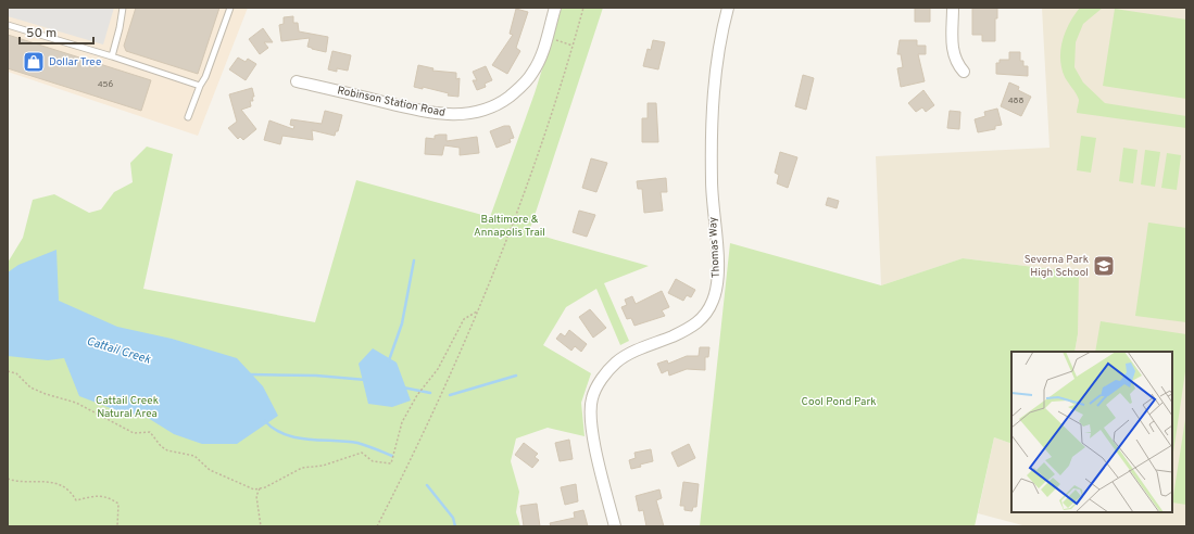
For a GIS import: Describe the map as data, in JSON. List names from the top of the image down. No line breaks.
{"streets":{"street":["Robinson Station Road","Thomas Way"]},"water":["Cattail Creek"],"parks":["Baltimore & Annapolis Trail","Cattail Creek Natural Area","Cool Pond Park"],"places":{"shop":["Dollar Tree"],"school or university":["Severna Park High School"]},"house_numbers":["456","488"],"scale_bar":"50 m"}
